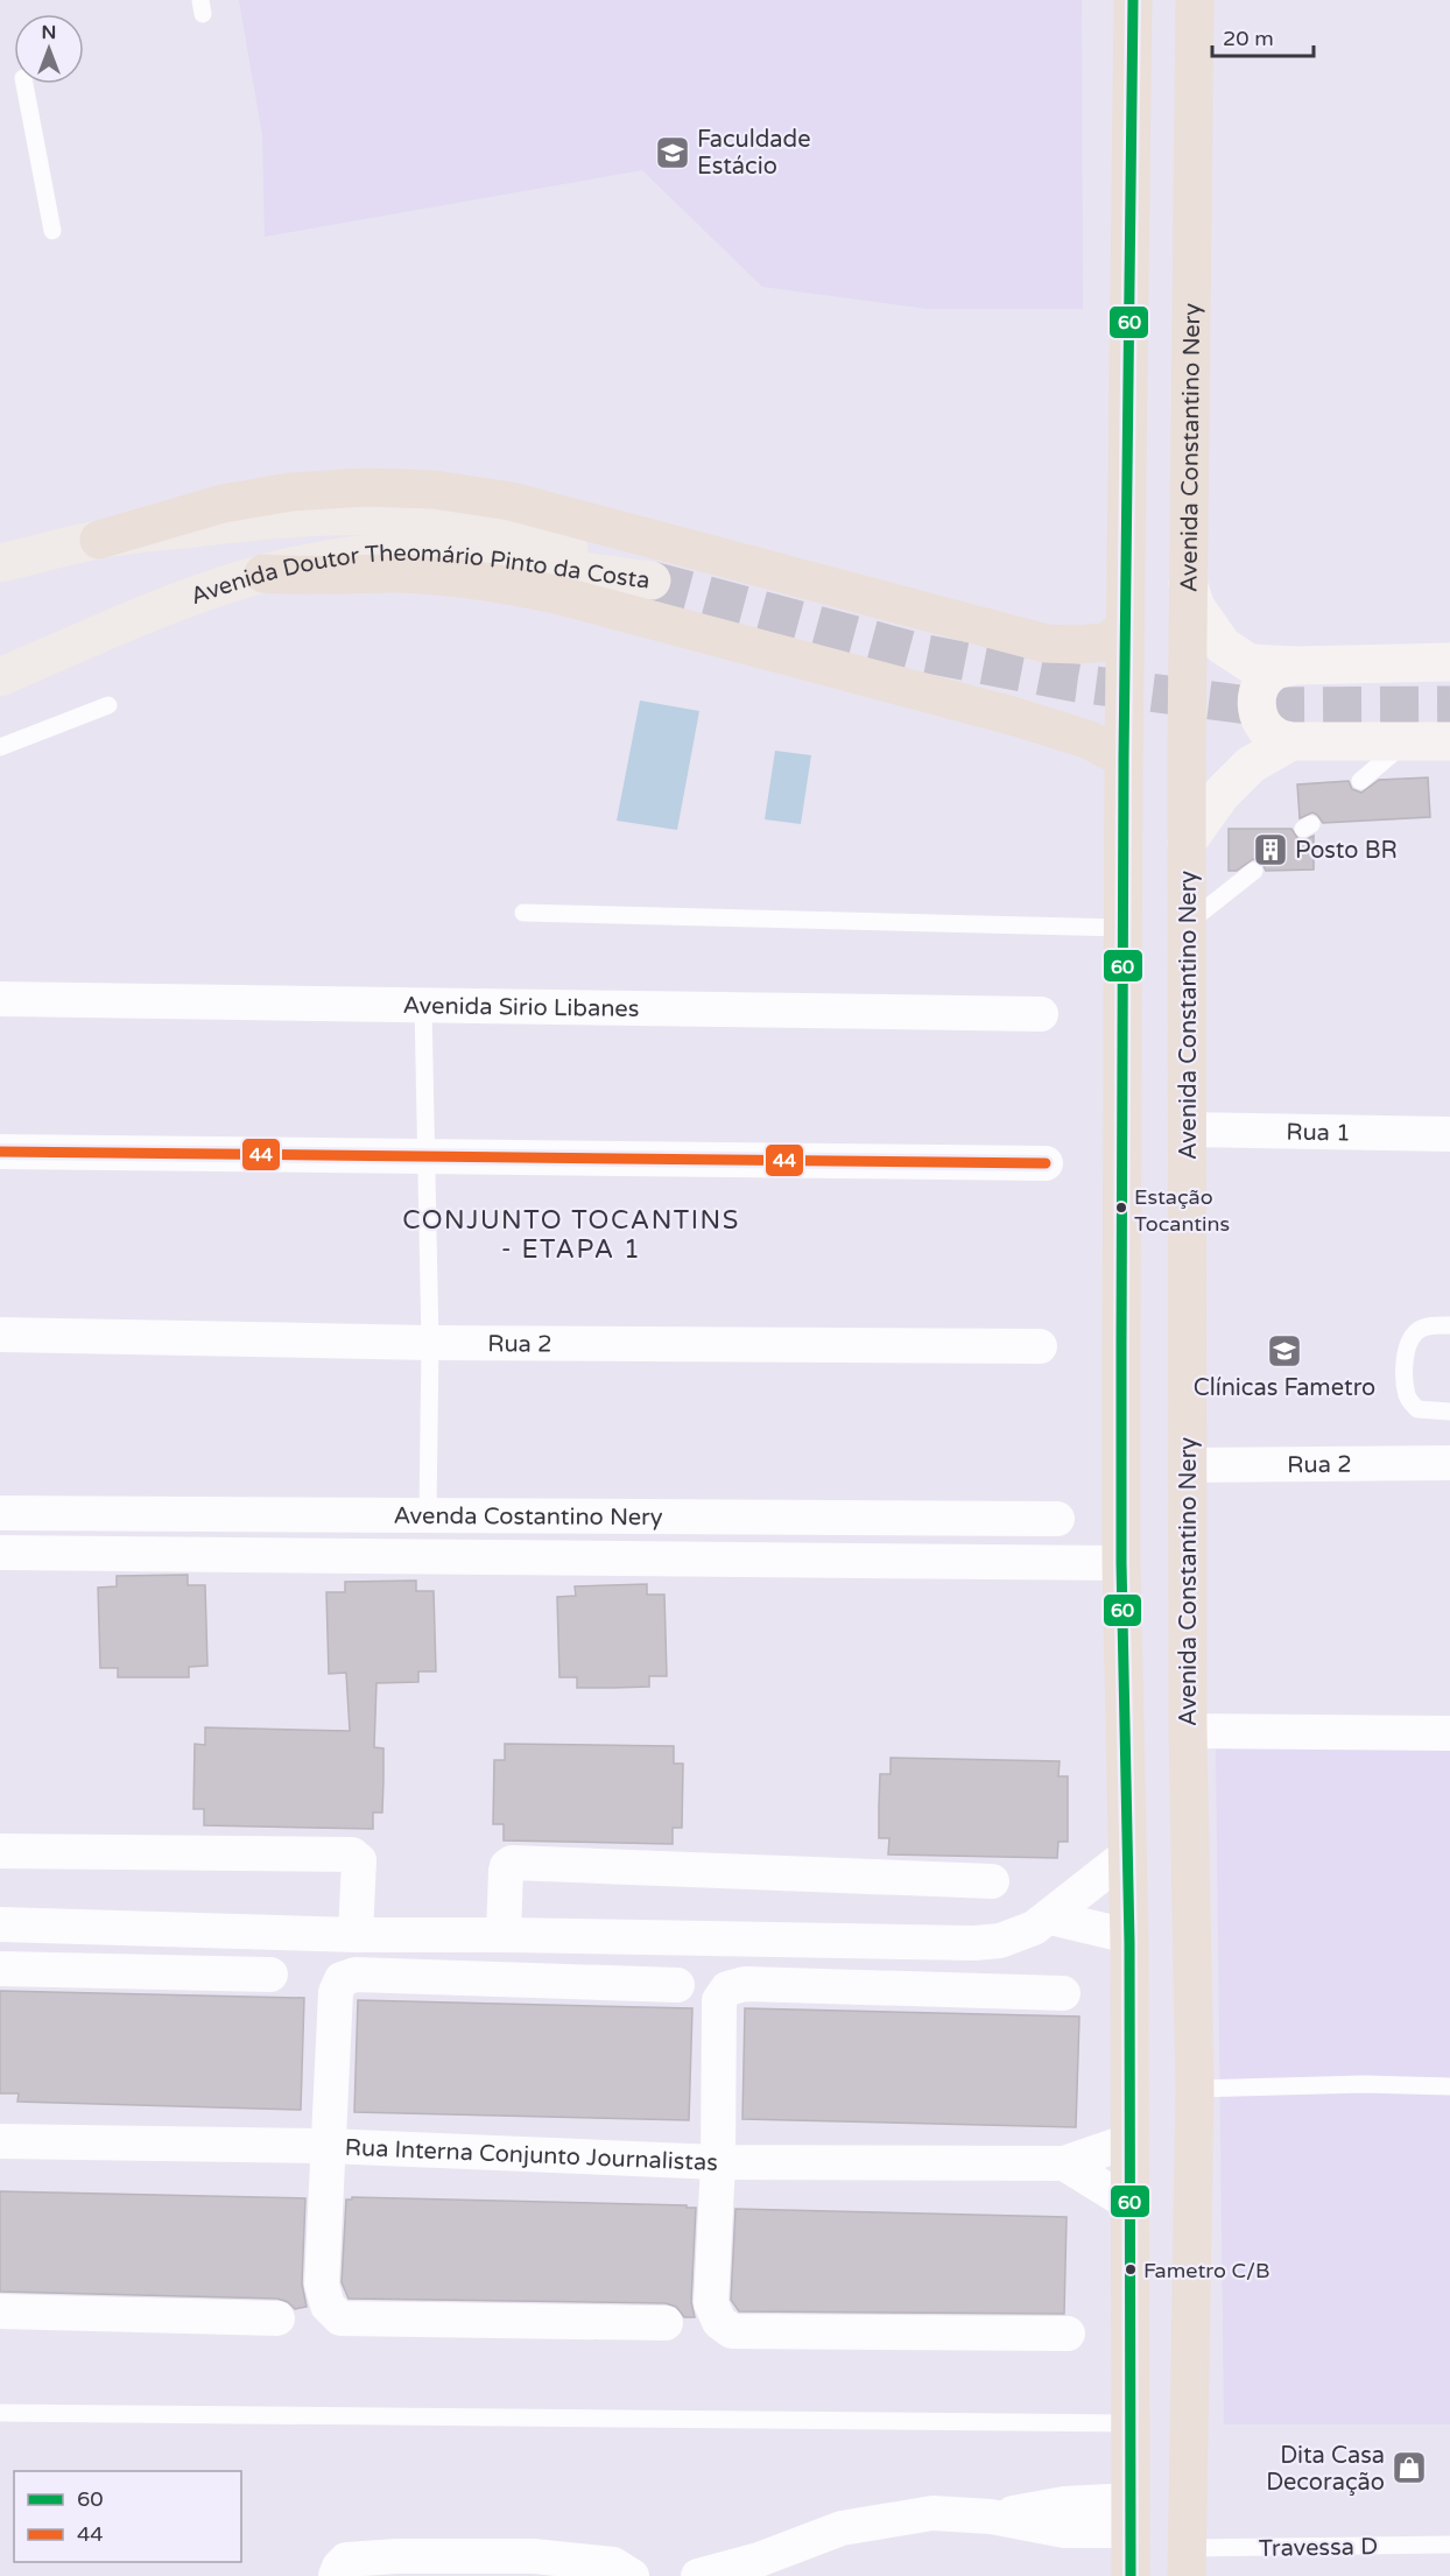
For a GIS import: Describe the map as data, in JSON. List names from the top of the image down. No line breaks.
{"streets":{"highway":["Avenida Constantino Nery"],"main road":["Avenida Doutor Theomário Pinto da Costa"],"street":["Avenida Sirio Libanes","Rua 1","Rua 2","Avenda Costantino Nery","Rua Interna Conjunto Journalistas"],"lane":["Travessa D"]},"crossings":[["Avenida Constantino Nery","Rua 1"],["Avenida Constantino Nery","Rua 2"],["Avenida Constantino Nery","Travessa D"]],"districts":["CONJUNTO TOCANTINS - ETAPA 1"],"places":{"school or university":["Faculdade Estácio","Clínicas Fametro"],"building":["Posto BR"],"other":["Estação Tocantins","Fametro C/B"],"shop":["Dita Casa Decoração"]},"lines":["transit line 60","transit line 44"],"legend":["60","44"],"scale_bar":"20 m","north":"top"}
